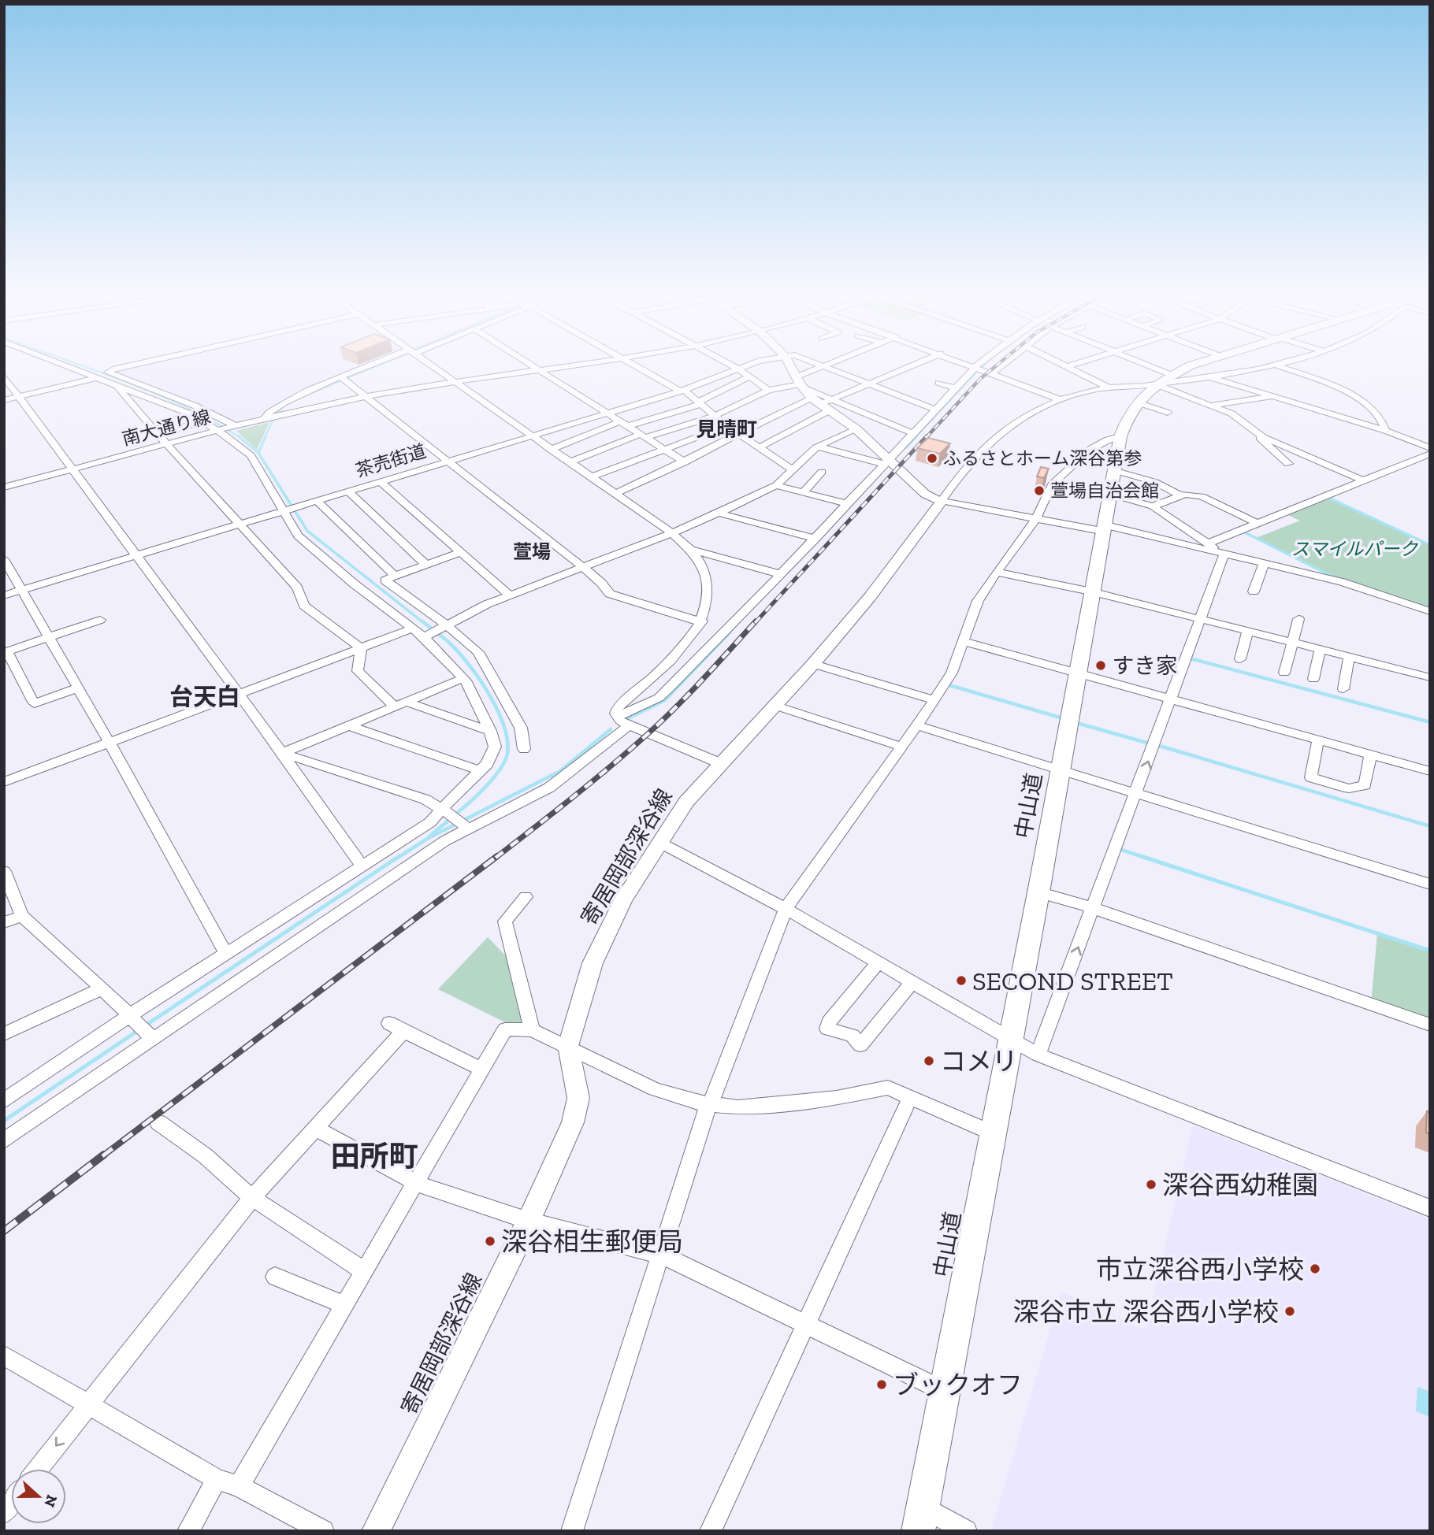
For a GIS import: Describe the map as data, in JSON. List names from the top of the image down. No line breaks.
{"streets":{"highway":["中山道"],"main road":["寄居岡部深谷線"],"street":["南大通り線","茶売街道"]},"districts":["見晴町","萱場","台天白","田所町"],"parks":["スマイルパーク"],"places":["ふるさとホーム深谷第参","萱場自治会館","すき家","SECOND STREET","コメリ","深谷西幼稚園","深谷相生郵便局","市立深谷西小学校","深谷市立 深谷西小学校","ブックオフ"],"north":"right"}
